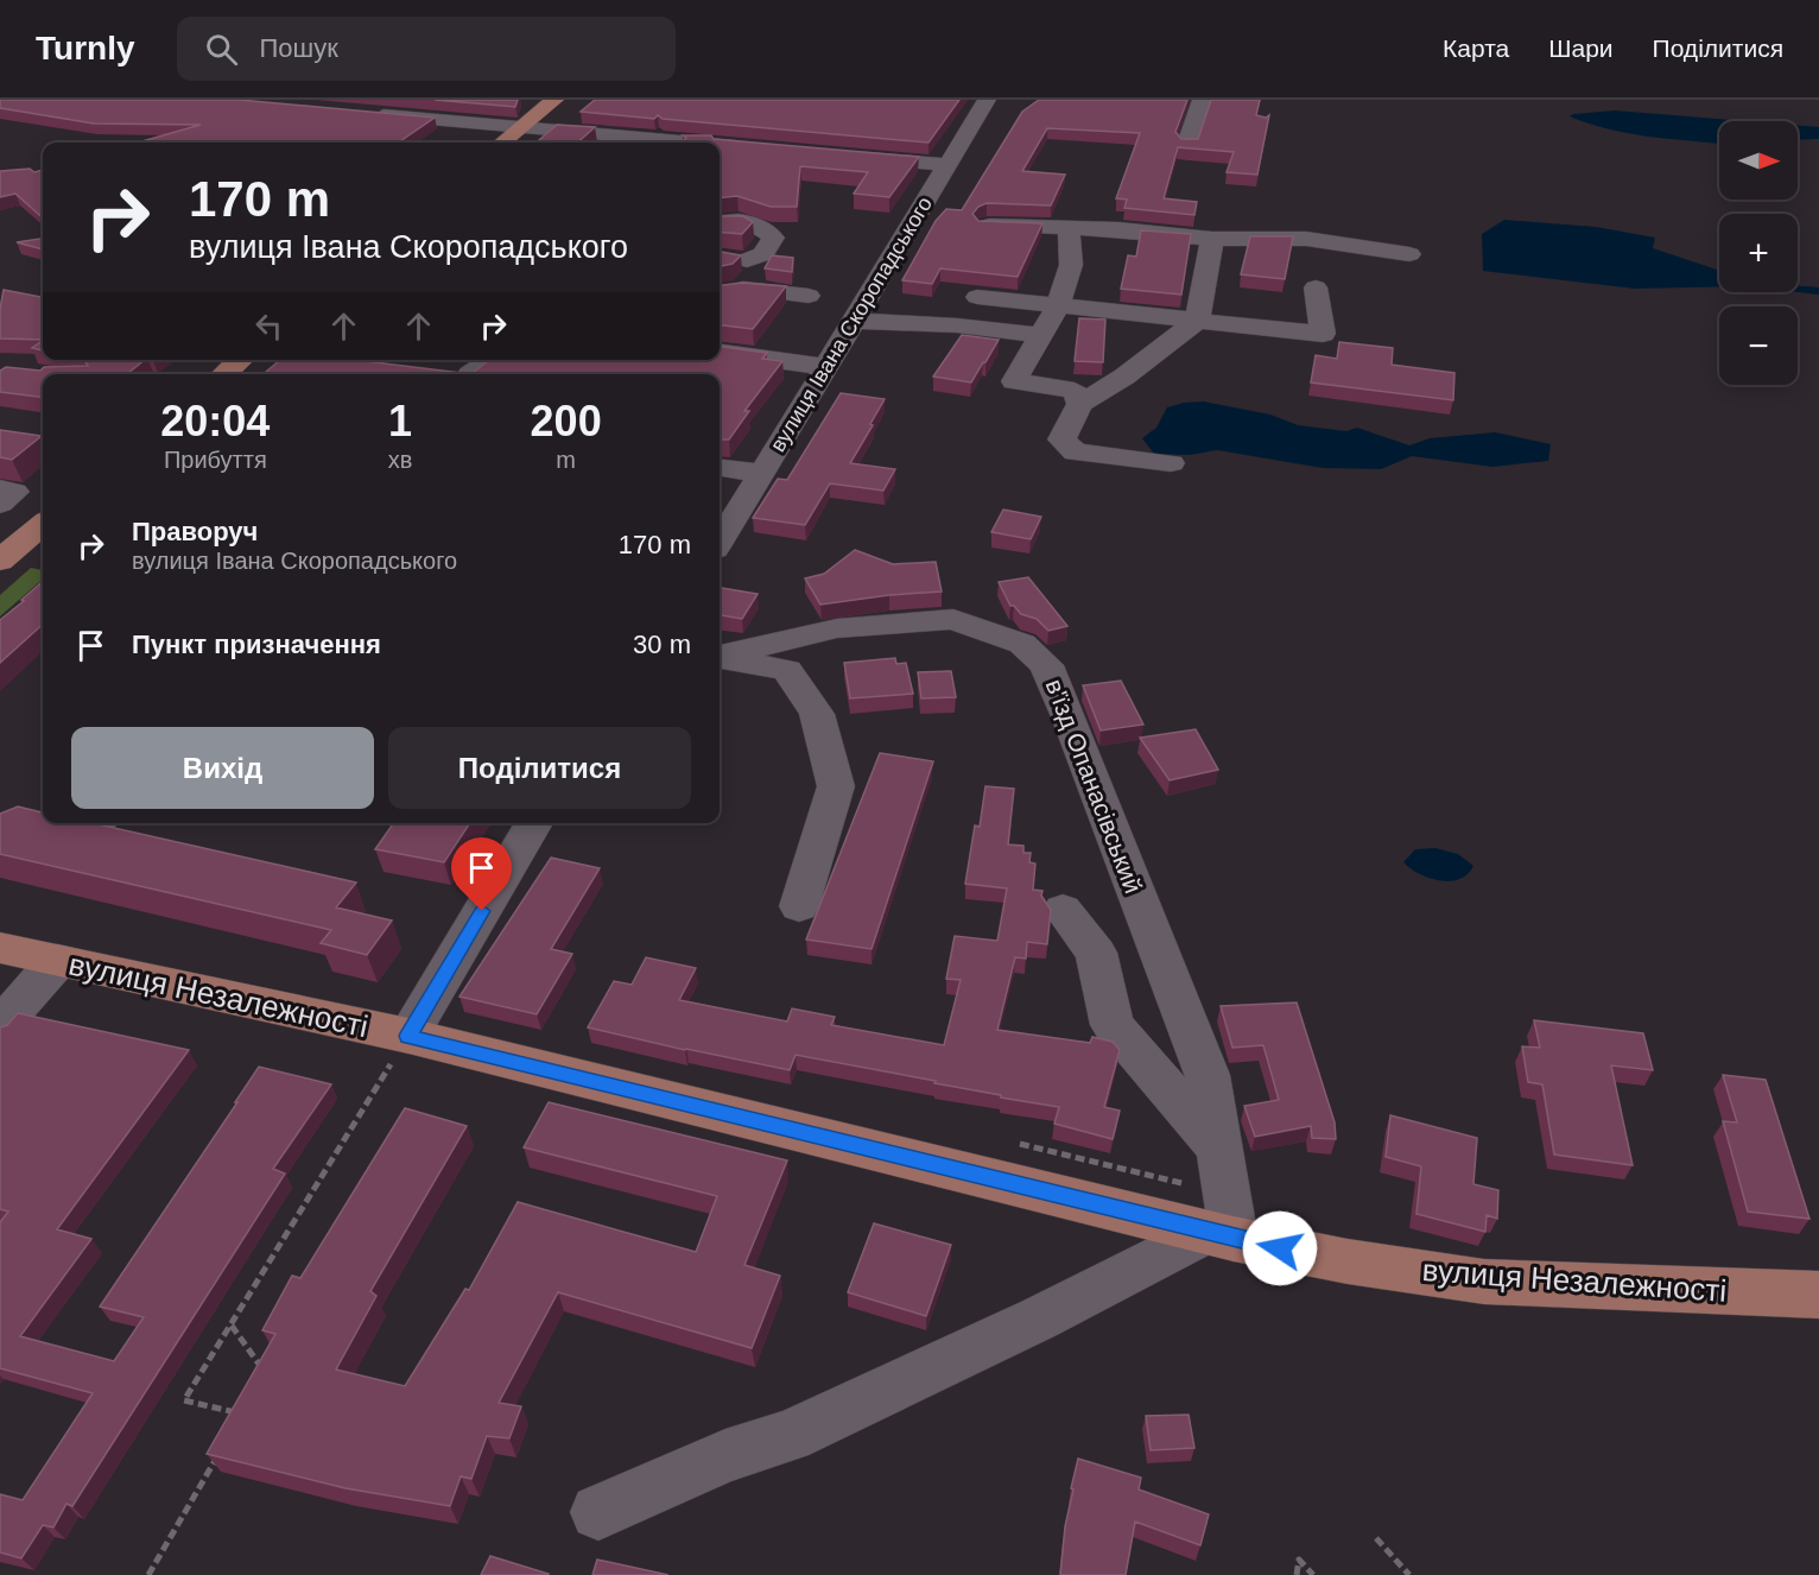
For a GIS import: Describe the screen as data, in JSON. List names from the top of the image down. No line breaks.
{"streets":{"main road":["вулиця Незалежності"],"street":["вулиця Івана Скоропадського","в'їзд Опанасівський"]},"crossings":[["в'їзд Опанасівський","вулиця Незалежності"]],"north":"right","page":{"header":"Turnly","search":"Пошук","nav":["Карта","Шари","Поділитися"],"map_buttons":["+","−"],"turn":["170 m","вулиця Івана Скоропадського"],"eta":["20:04","Прибуття","1","хв","200","m"],"list":[{"name":"Праворуч","note":"вулиця Івана Скоропадського","value":"170 m"},{"name":"Пункт призначення","value":"30 m"}],"buttons":["Вихід","Поділитися"]}}
